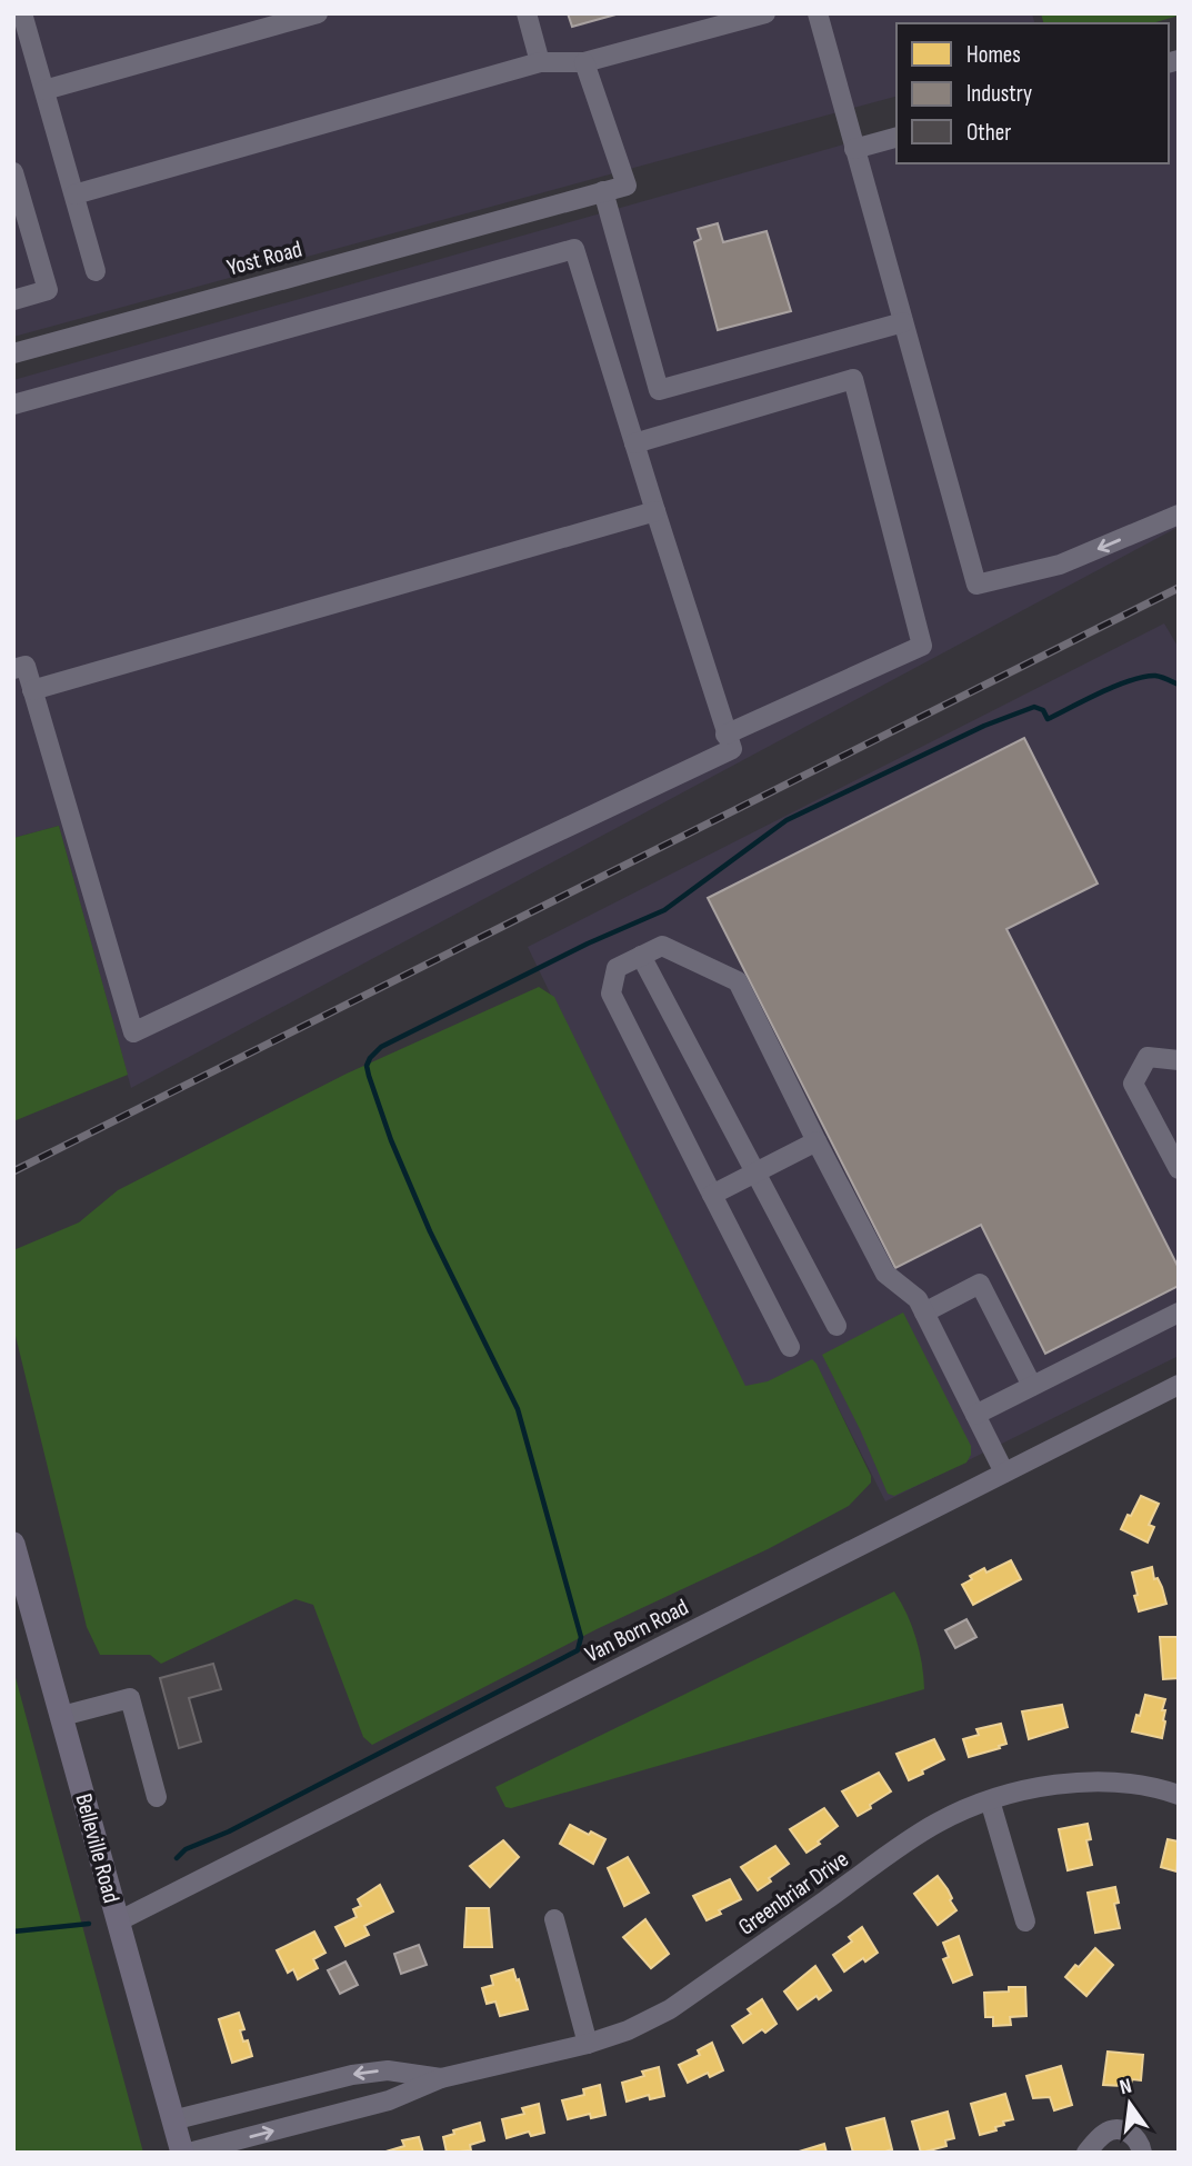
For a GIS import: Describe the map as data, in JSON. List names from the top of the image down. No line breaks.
{"streets":{"main road":["Belleville Road"],"street":["Yost Road","Van Born Road","Greenbriar Drive"]},"crossings":[["Van Born Road","Belleville Road"],["Belleville Road","Greenbriar Drive"]],"legend":["Homes","Industry","Other"],"north":"top"}
